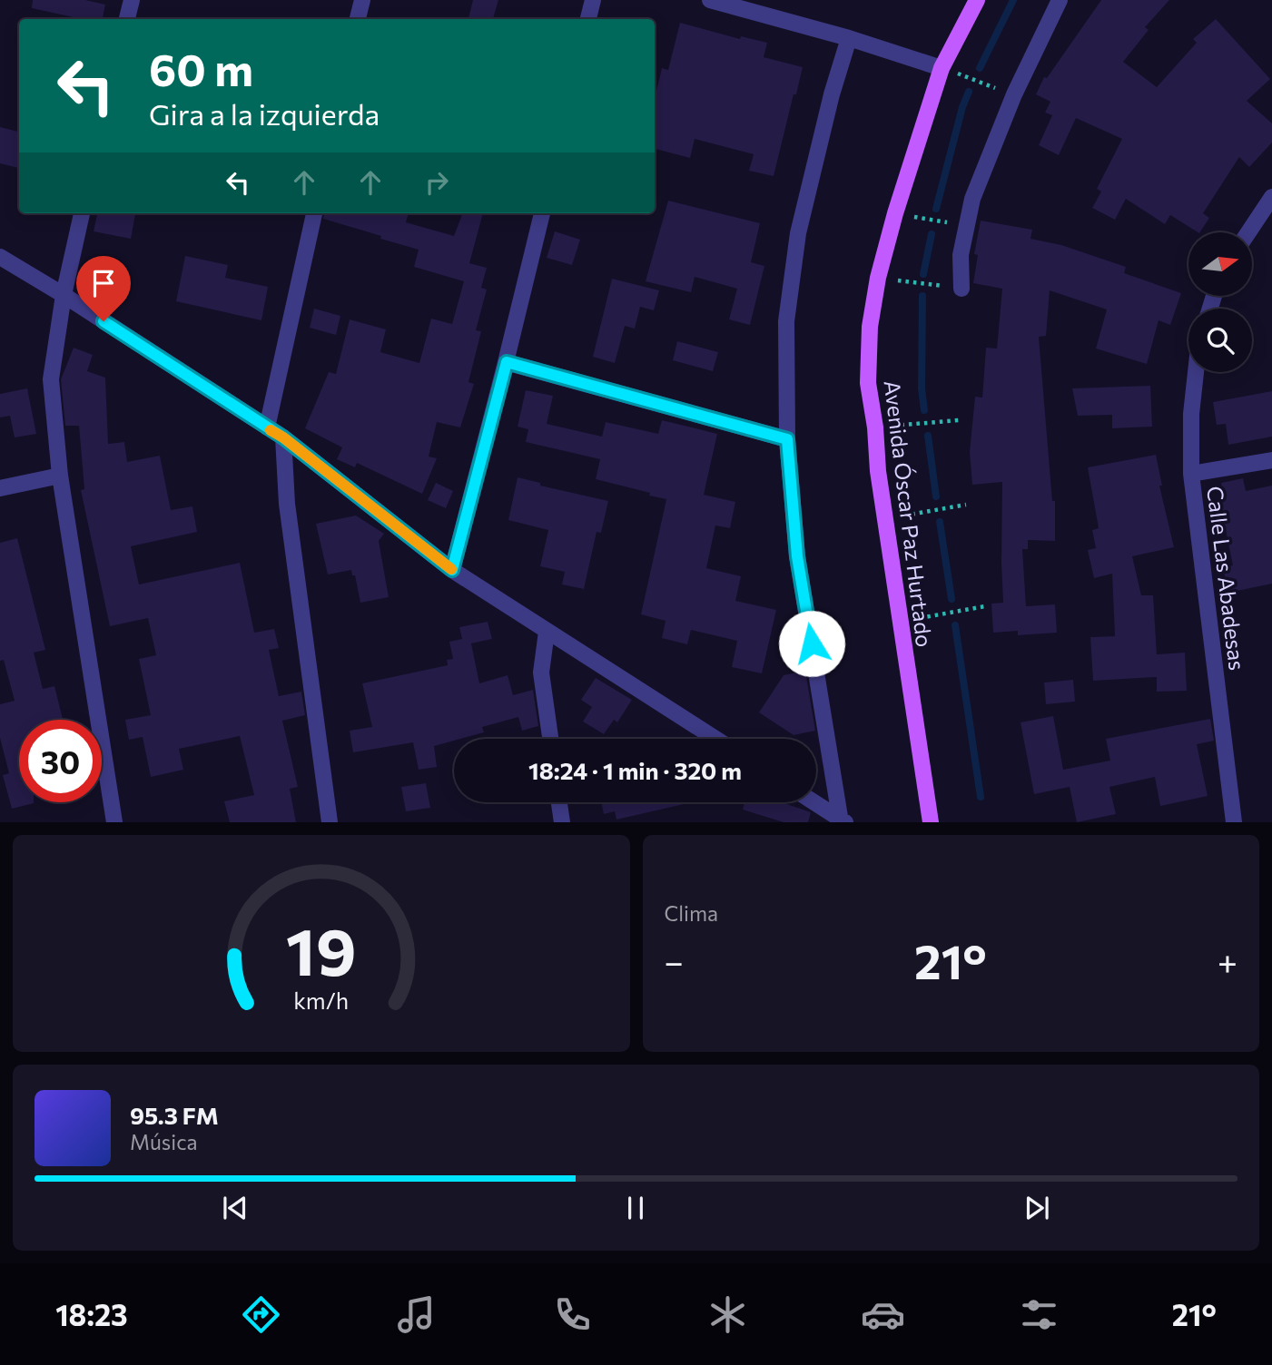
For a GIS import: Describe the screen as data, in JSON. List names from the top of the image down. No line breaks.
{"streets":{"main road":["Avenida Óscar Paz Hurtado"],"street":["Calle Las Abadesas"]},"north":"right","page":{"turn":["60 m","Gira a la izquierda"],"limit":"30","trip":"18:24 · 1 min · 320 m","tile":"Clima","heat":["−","21°","+"],"song":["95.3 FM","Música"],"tabs":["18:23","21°"],"gauge":["19","km/h"]}}
